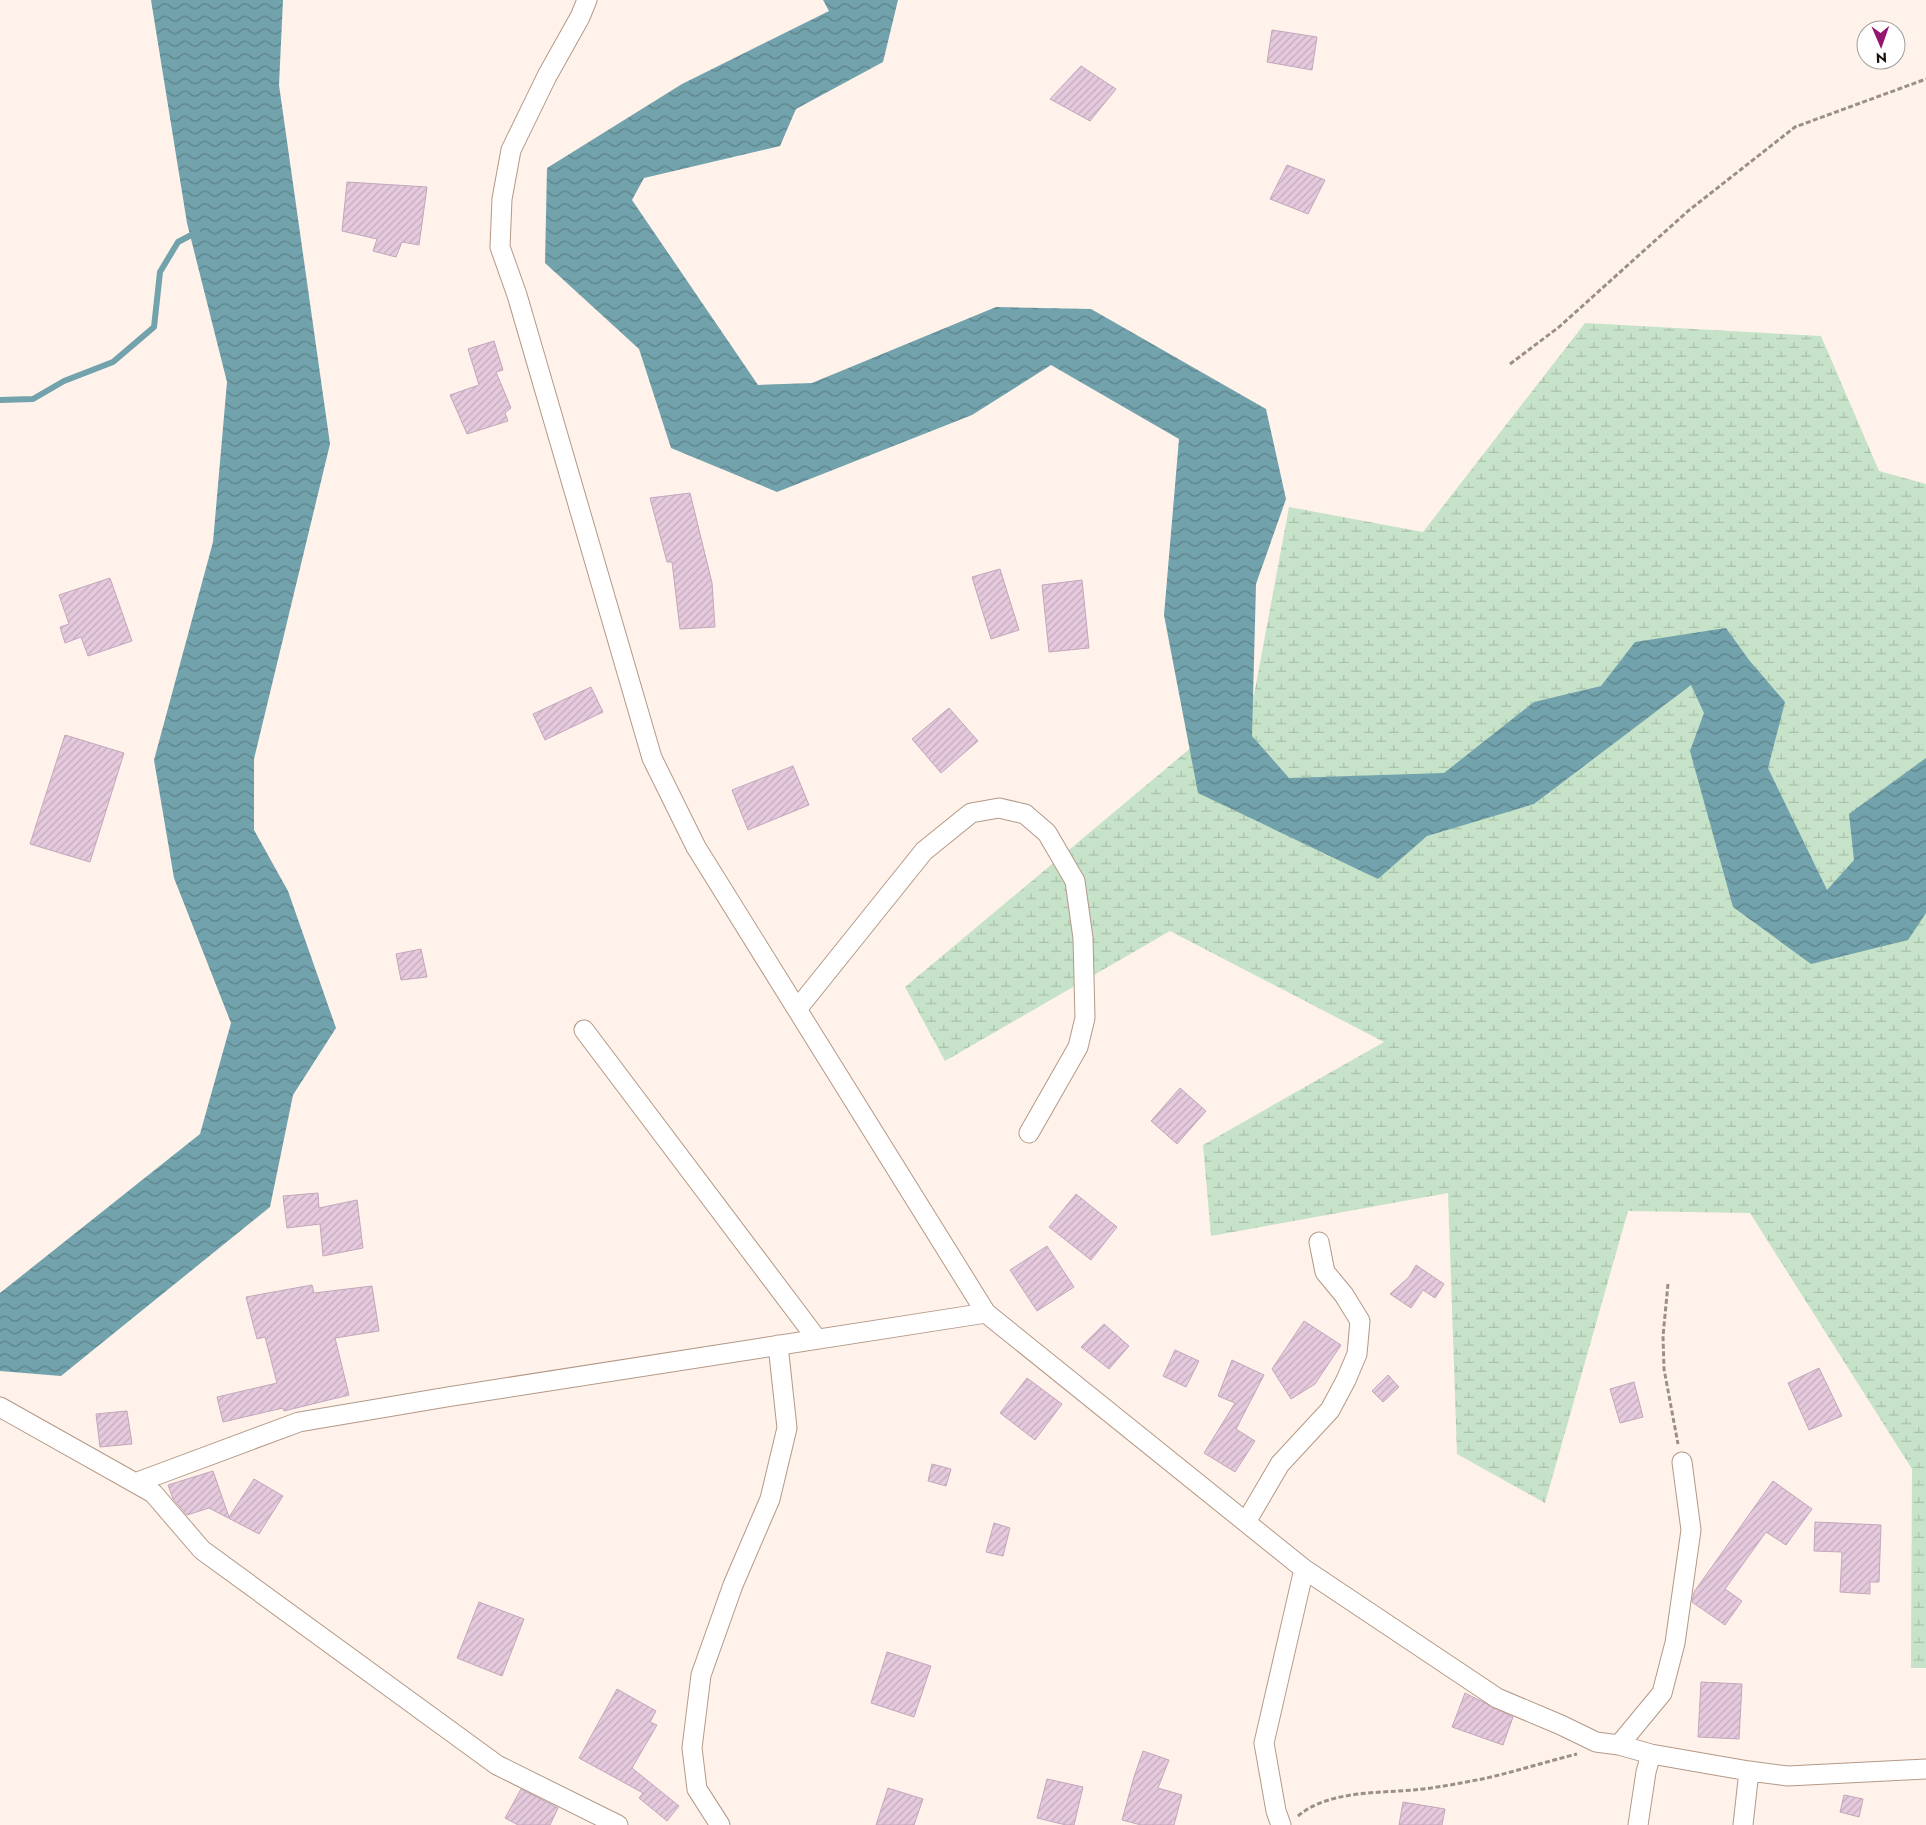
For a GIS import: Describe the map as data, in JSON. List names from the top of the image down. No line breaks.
{"north":"bottom"}
